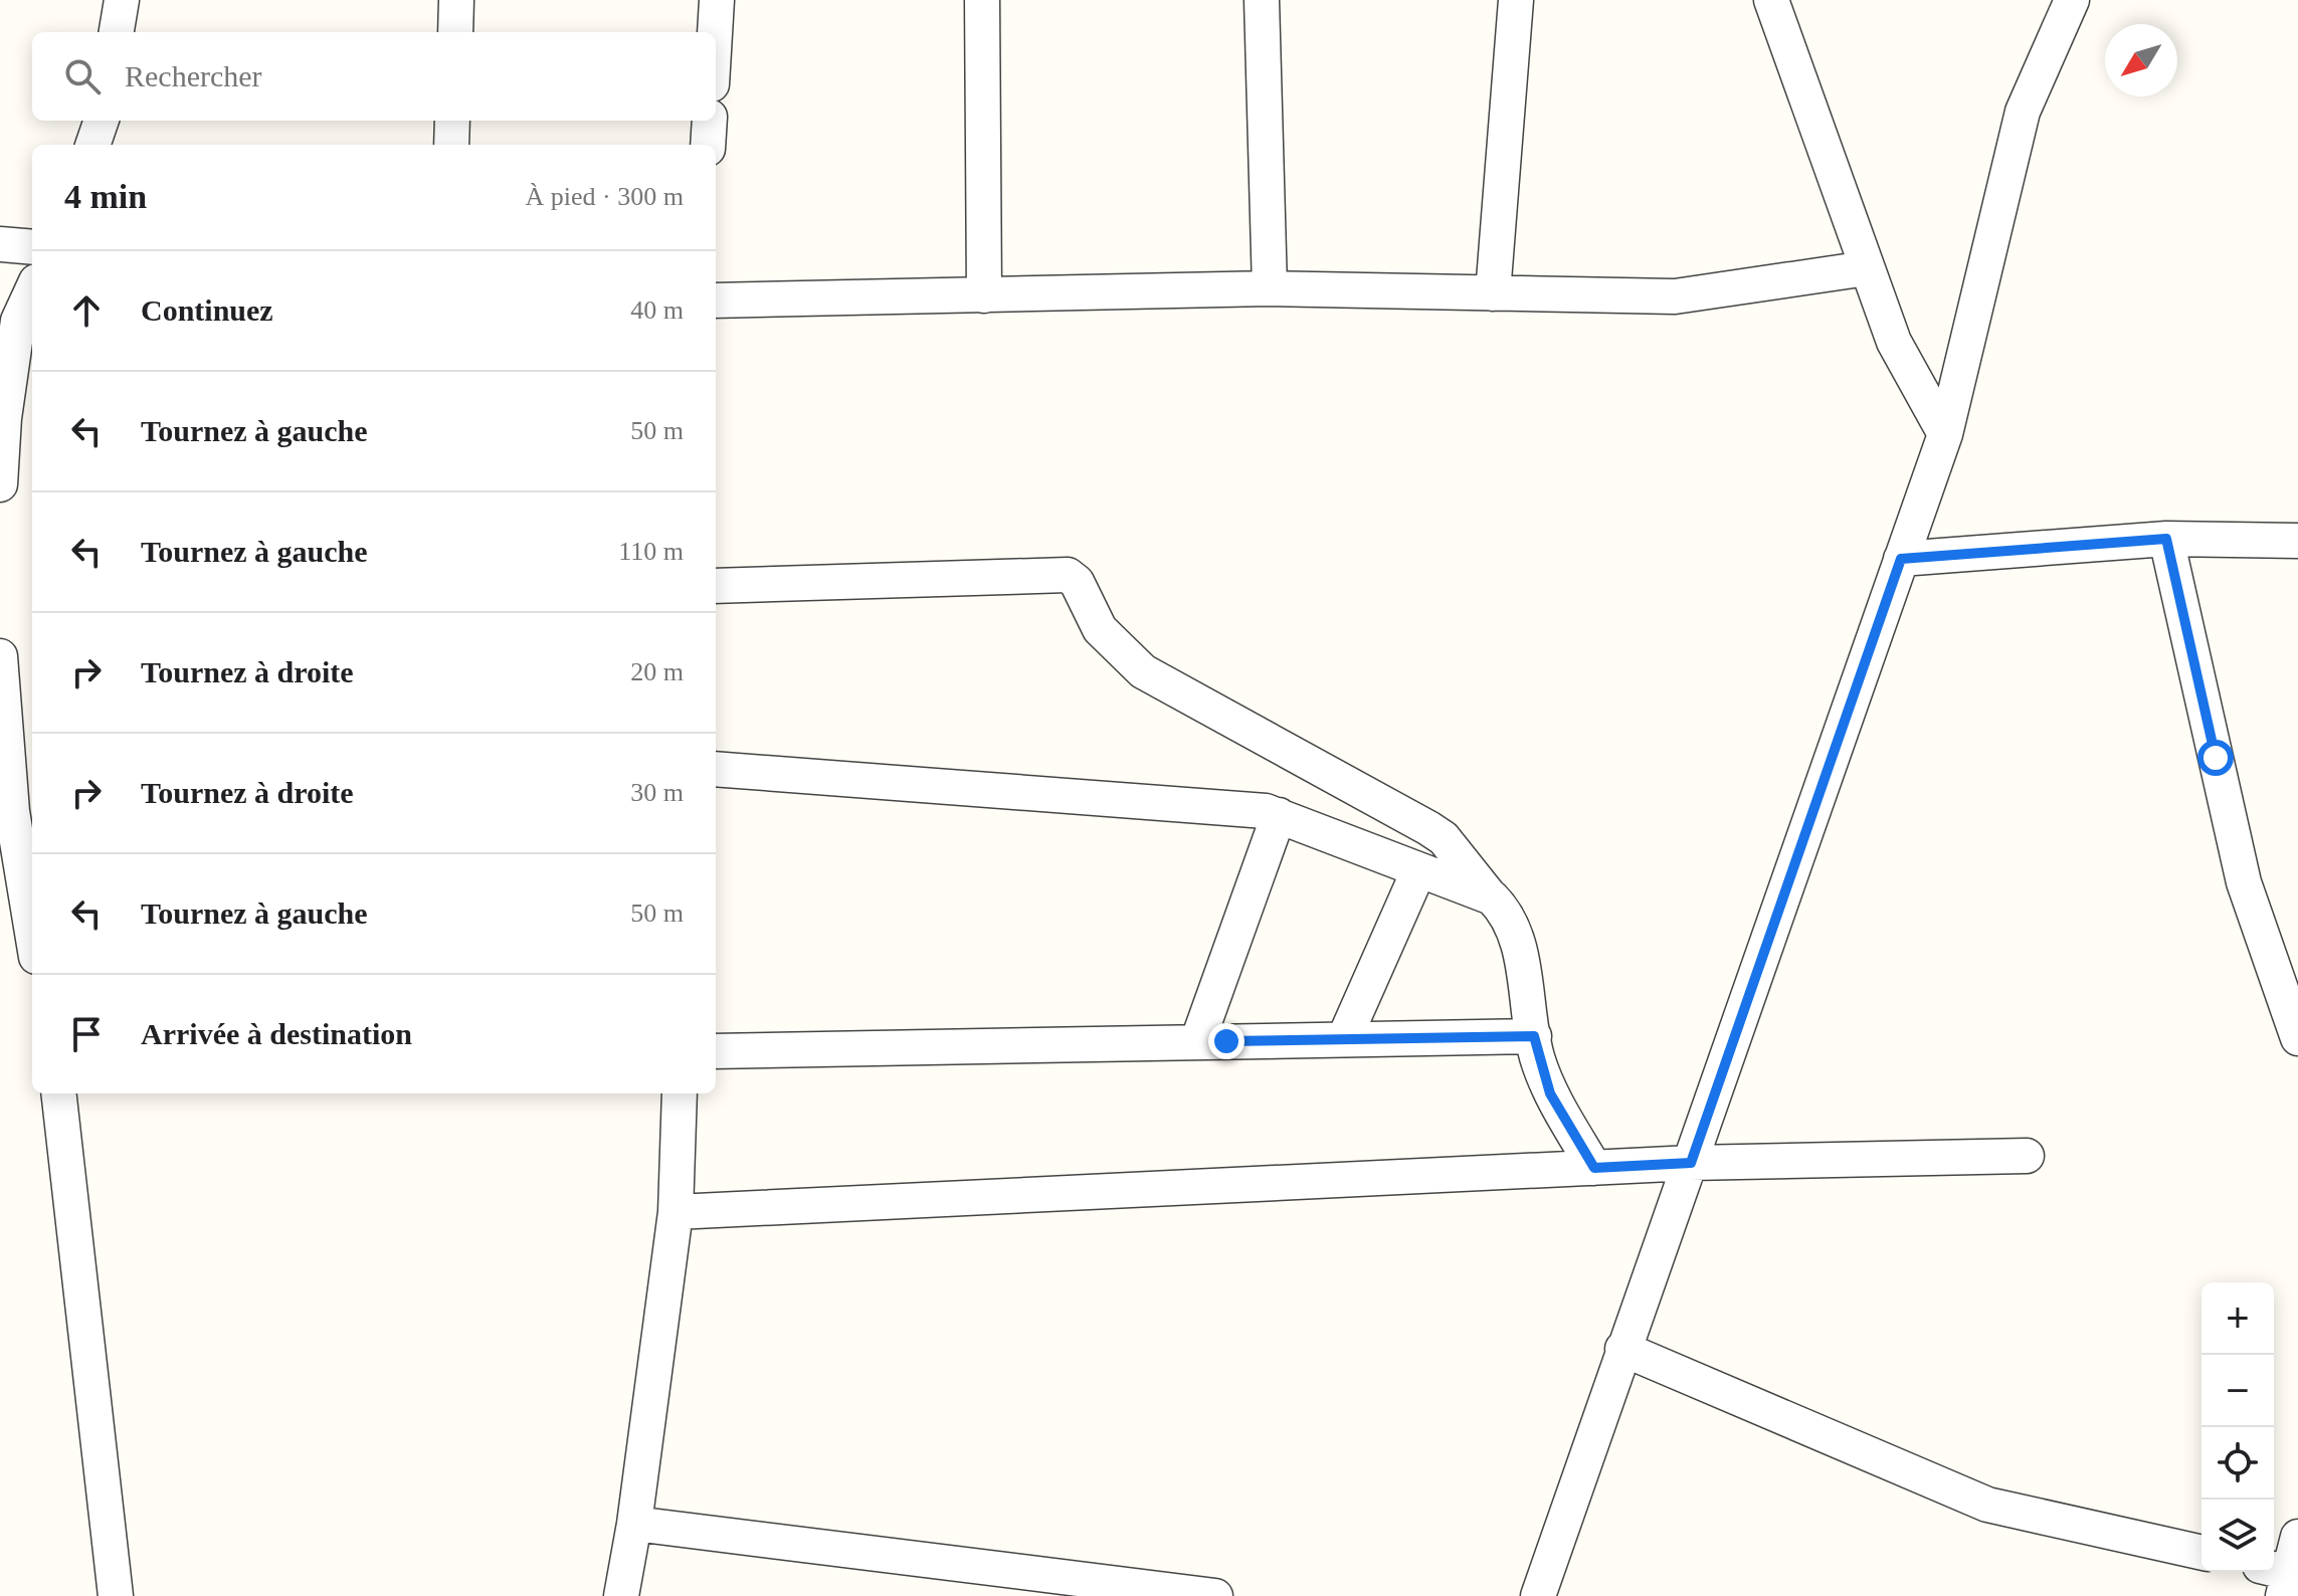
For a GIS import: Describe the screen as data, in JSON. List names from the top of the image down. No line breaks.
{"north":"bottom left","page":{"search":"Rechercher","heading":["4 min","À pied · 300 m"],"list":[["Continuez","40 m"],["Tournez à gauche","50 m"],["Tournez à gauche","110 m"],["Tournez à droite","20 m"],["Tournez à droite","30 m"],["Tournez à gauche","50 m"],"Arrivée à destination"],"map_buttons":["+","−"]}}
